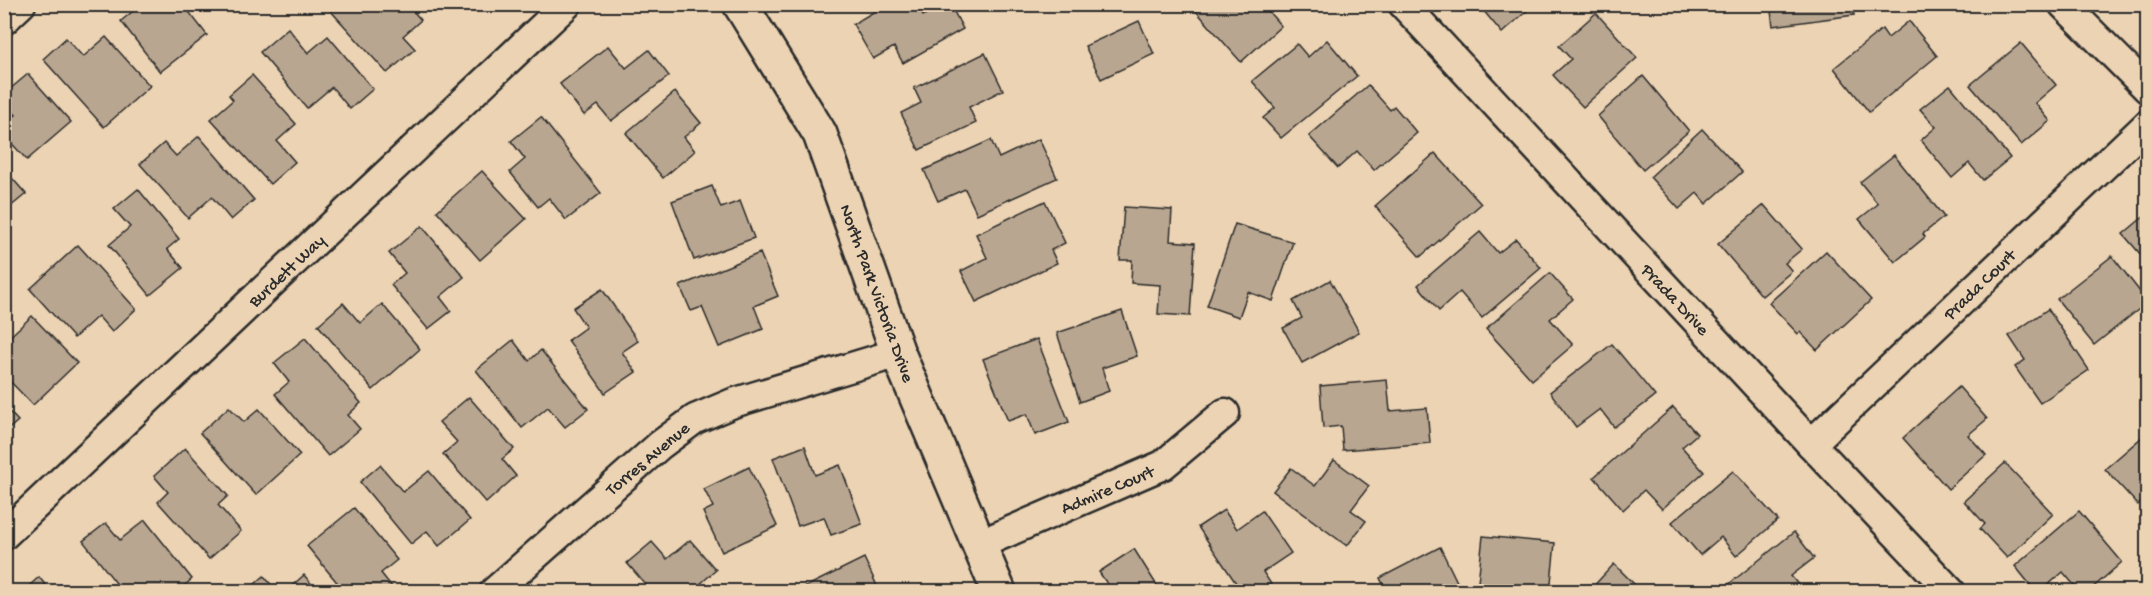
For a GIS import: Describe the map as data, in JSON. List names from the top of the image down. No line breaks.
{"streets":{"main road":["North Park Victoria Drive"],"street":["Burdett Way","Prada Court","Prada Drive","Torres Avenue","Admire Court"]},"crossings":[["Prada Court","Prada Drive"],["North Park Victoria Drive","Torres Avenue"],["North Park Victoria Drive","Admire Court"]]}
